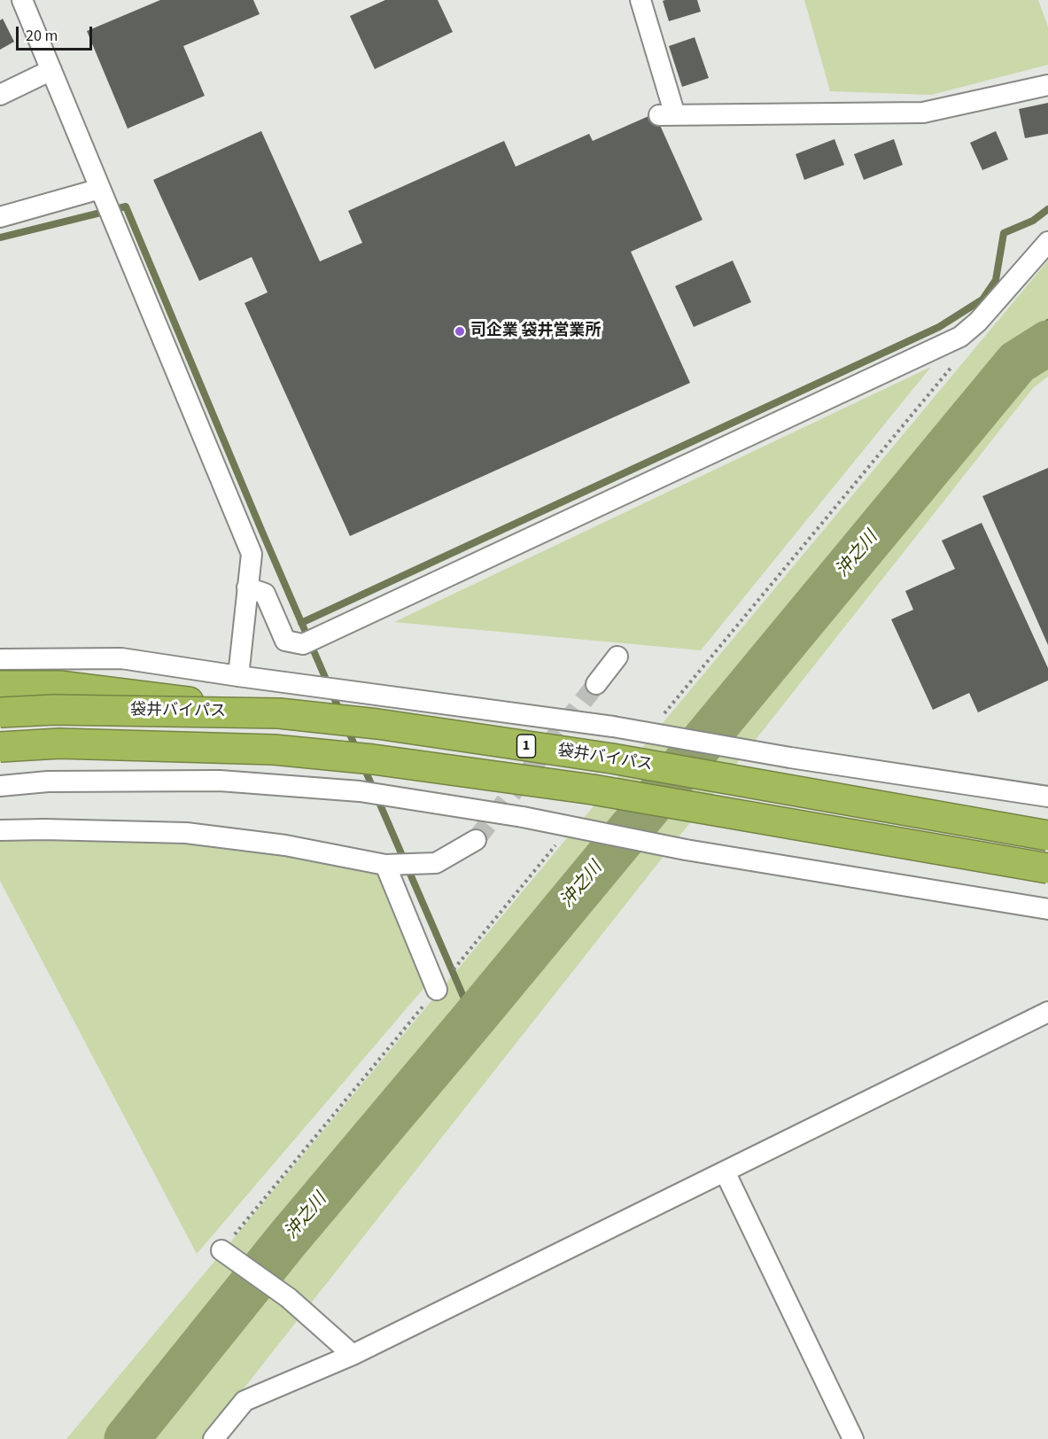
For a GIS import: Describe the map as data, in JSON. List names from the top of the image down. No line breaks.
{"streets":{"highway":["袋井バイパス","1"]},"water":["沖之川"],"places":["司企業 袋井営業所"],"scale_bar":"20 m"}
